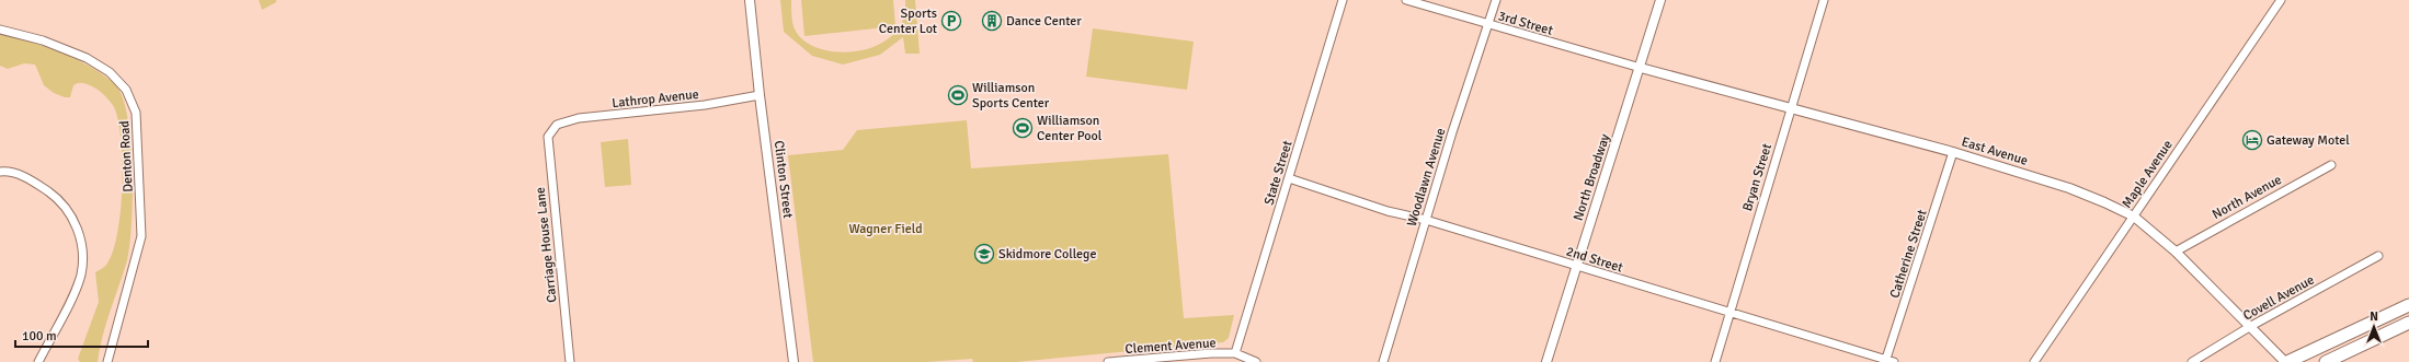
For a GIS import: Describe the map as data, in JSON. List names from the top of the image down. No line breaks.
{"streets":{"street":["3rd Street","Lathrop Avenue","East Avenue","Denton Road","State Street","Maple Avenue","Woodlawn Avenue","North Broadway","Bryan Street","Clinton Street","North Avenue","Carriage House Lane","Catherine Street","2nd Street","Covell Avenue","Clement Avenue"]},"crossings":[["3rd Street","East Avenue"],["3rd Street","Woodlawn Avenue"],["3rd Street","North Broadway"],["Lathrop Avenue","Clinton Street"],["Lathrop Avenue","Carriage House Lane"],["East Avenue","Maple Avenue"],["East Avenue","North Broadway"],["East Avenue","Bryan Street"],["East Avenue","North Avenue"],["East Avenue","Catherine Street"],["East Avenue","Covell Avenue"],["State Street","2nd Street"],["State Street","Clement Avenue"],["Woodlawn Avenue","2nd Street"],["North Broadway","2nd Street"],["Bryan Street","2nd Street"],["Catherine Street","2nd Street"]],"parks":["Wagner Field"],"places":{"parking":["Sports Center Lot"],"building":["Dance Center"],"sports":["Williamson Sports Center","Williamson Center Pool"],"hotel":["Gateway Motel"],"school or university":["Skidmore College"]},"scale_bar":"100 m","north":"top"}
